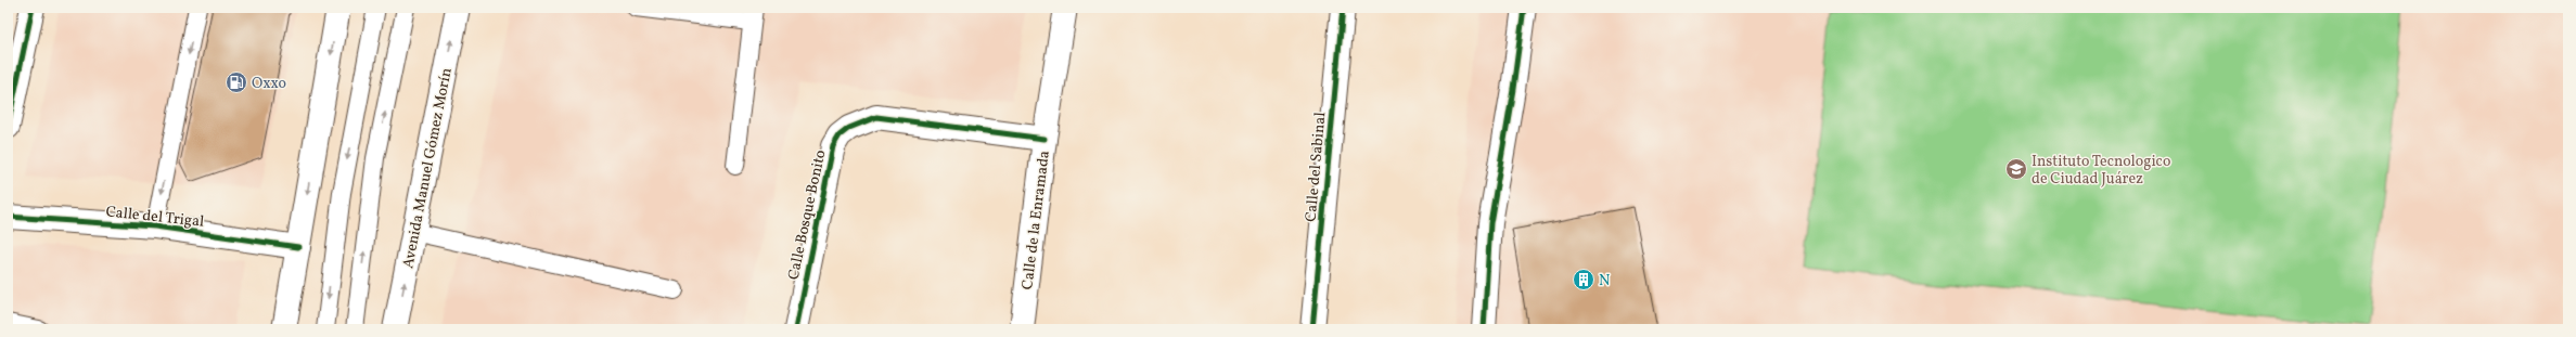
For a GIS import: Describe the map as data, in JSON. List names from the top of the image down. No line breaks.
{"streets":{"street":["Calle del Sabinal","Avenida Manuel Gómez Morín","Calle Bosque Bonito","Calle del Trigal","Calle de la Enramada"]},"crossings":[["Calle Bosque Bonito","Calle de la Enramada"]],"places":{"fuel station":["Oxxo"],"school or university":["Instituto Tecnologico de Ciudad Juárez"],"building":["N"]}}
